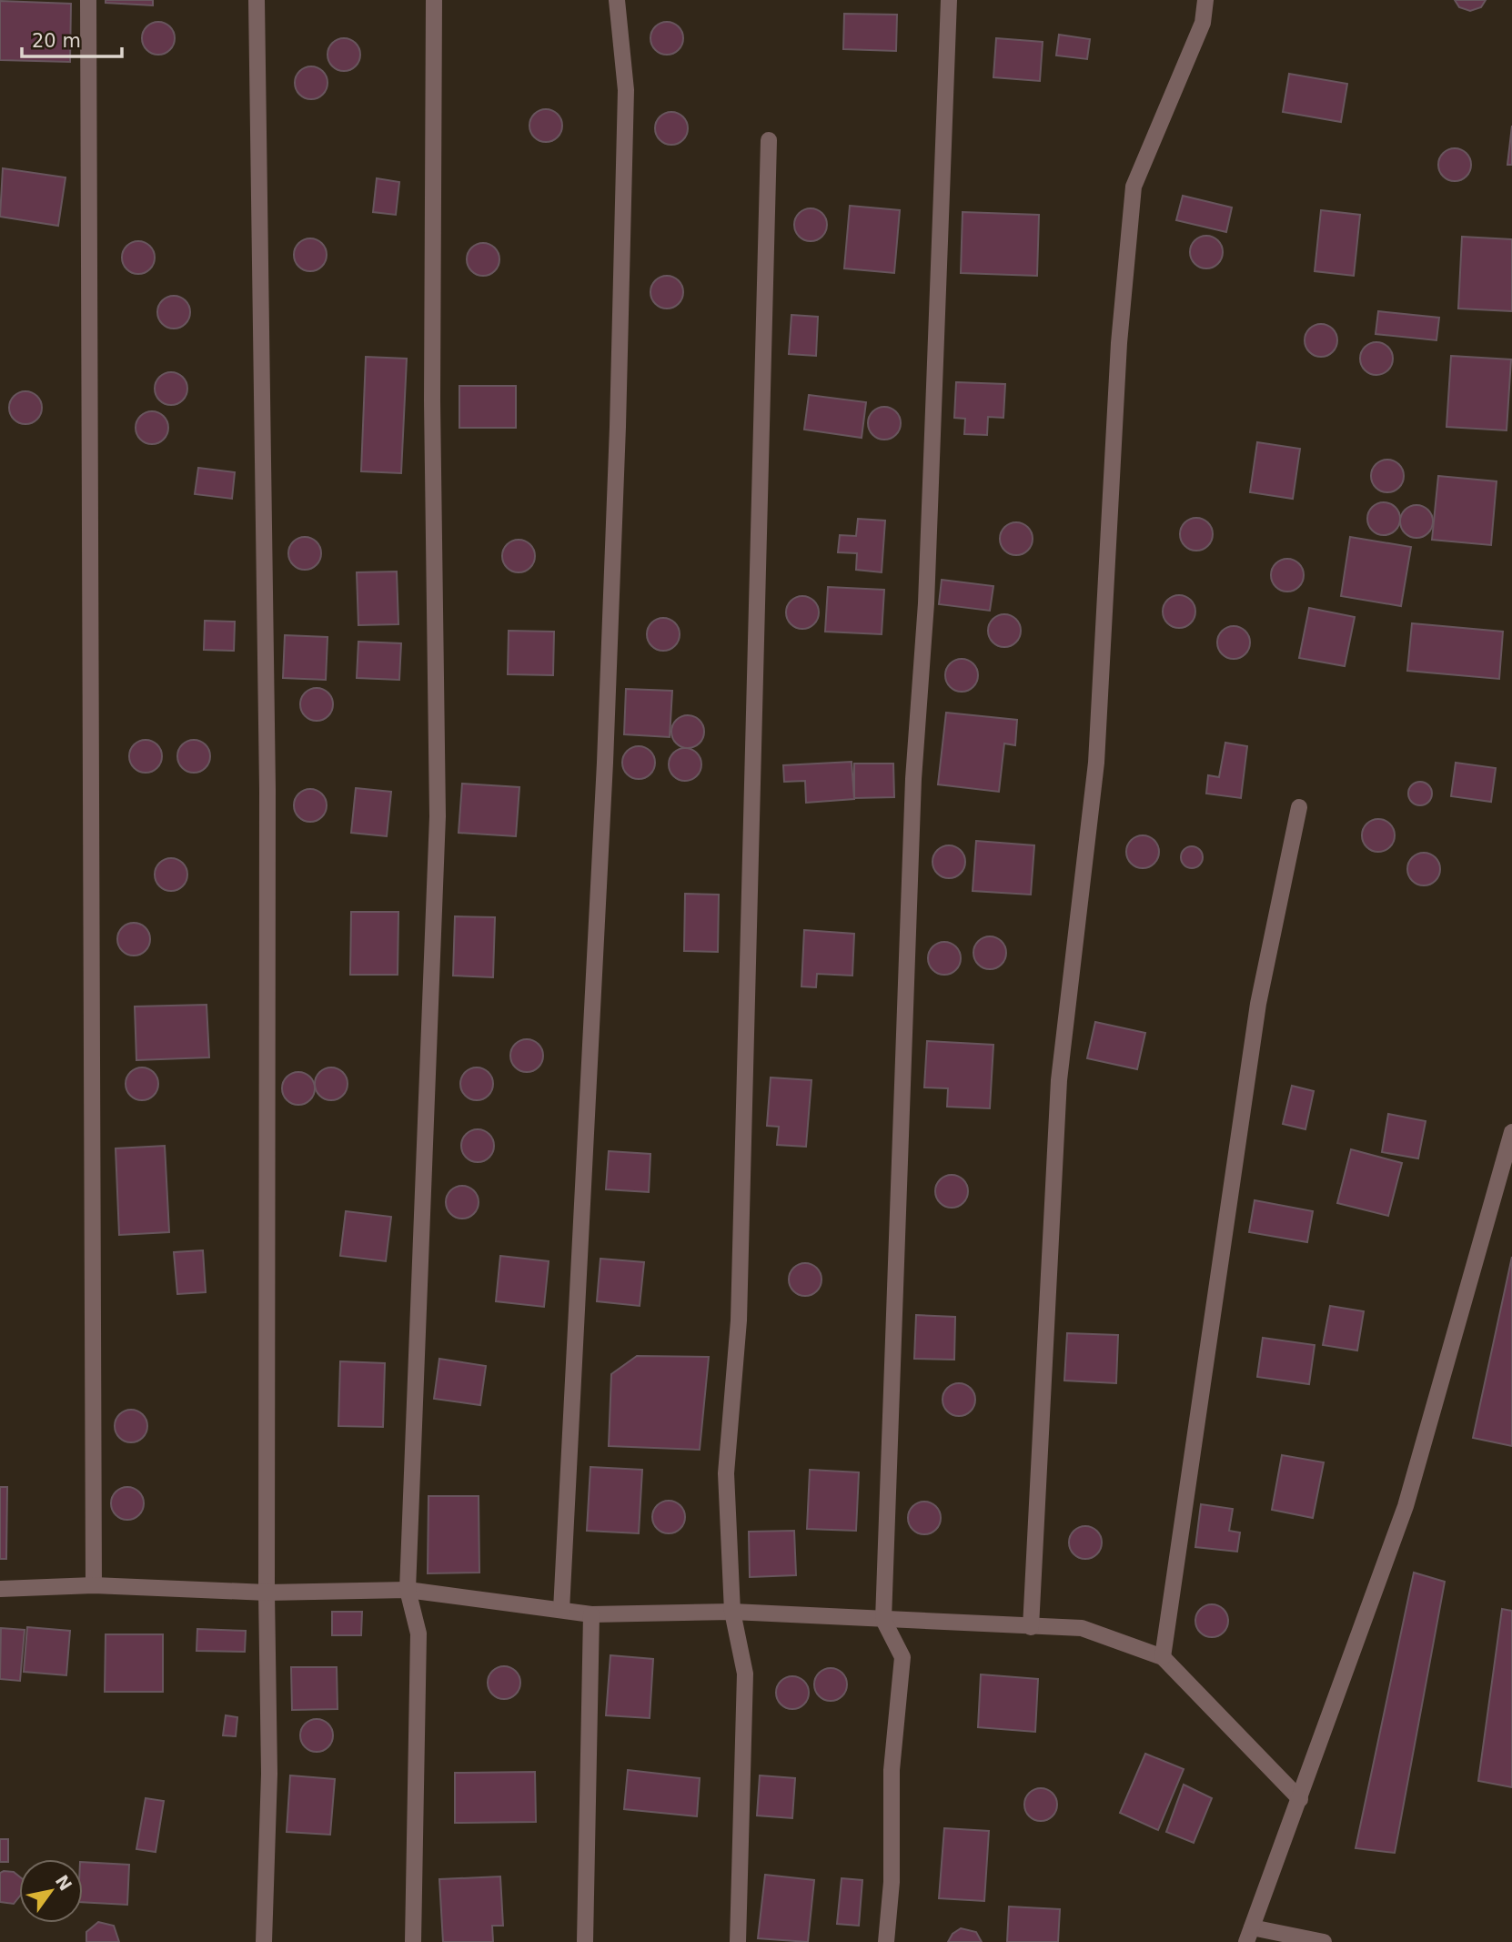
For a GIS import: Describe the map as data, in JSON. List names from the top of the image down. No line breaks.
{"scale_bar":"20 m","north":"top right"}
